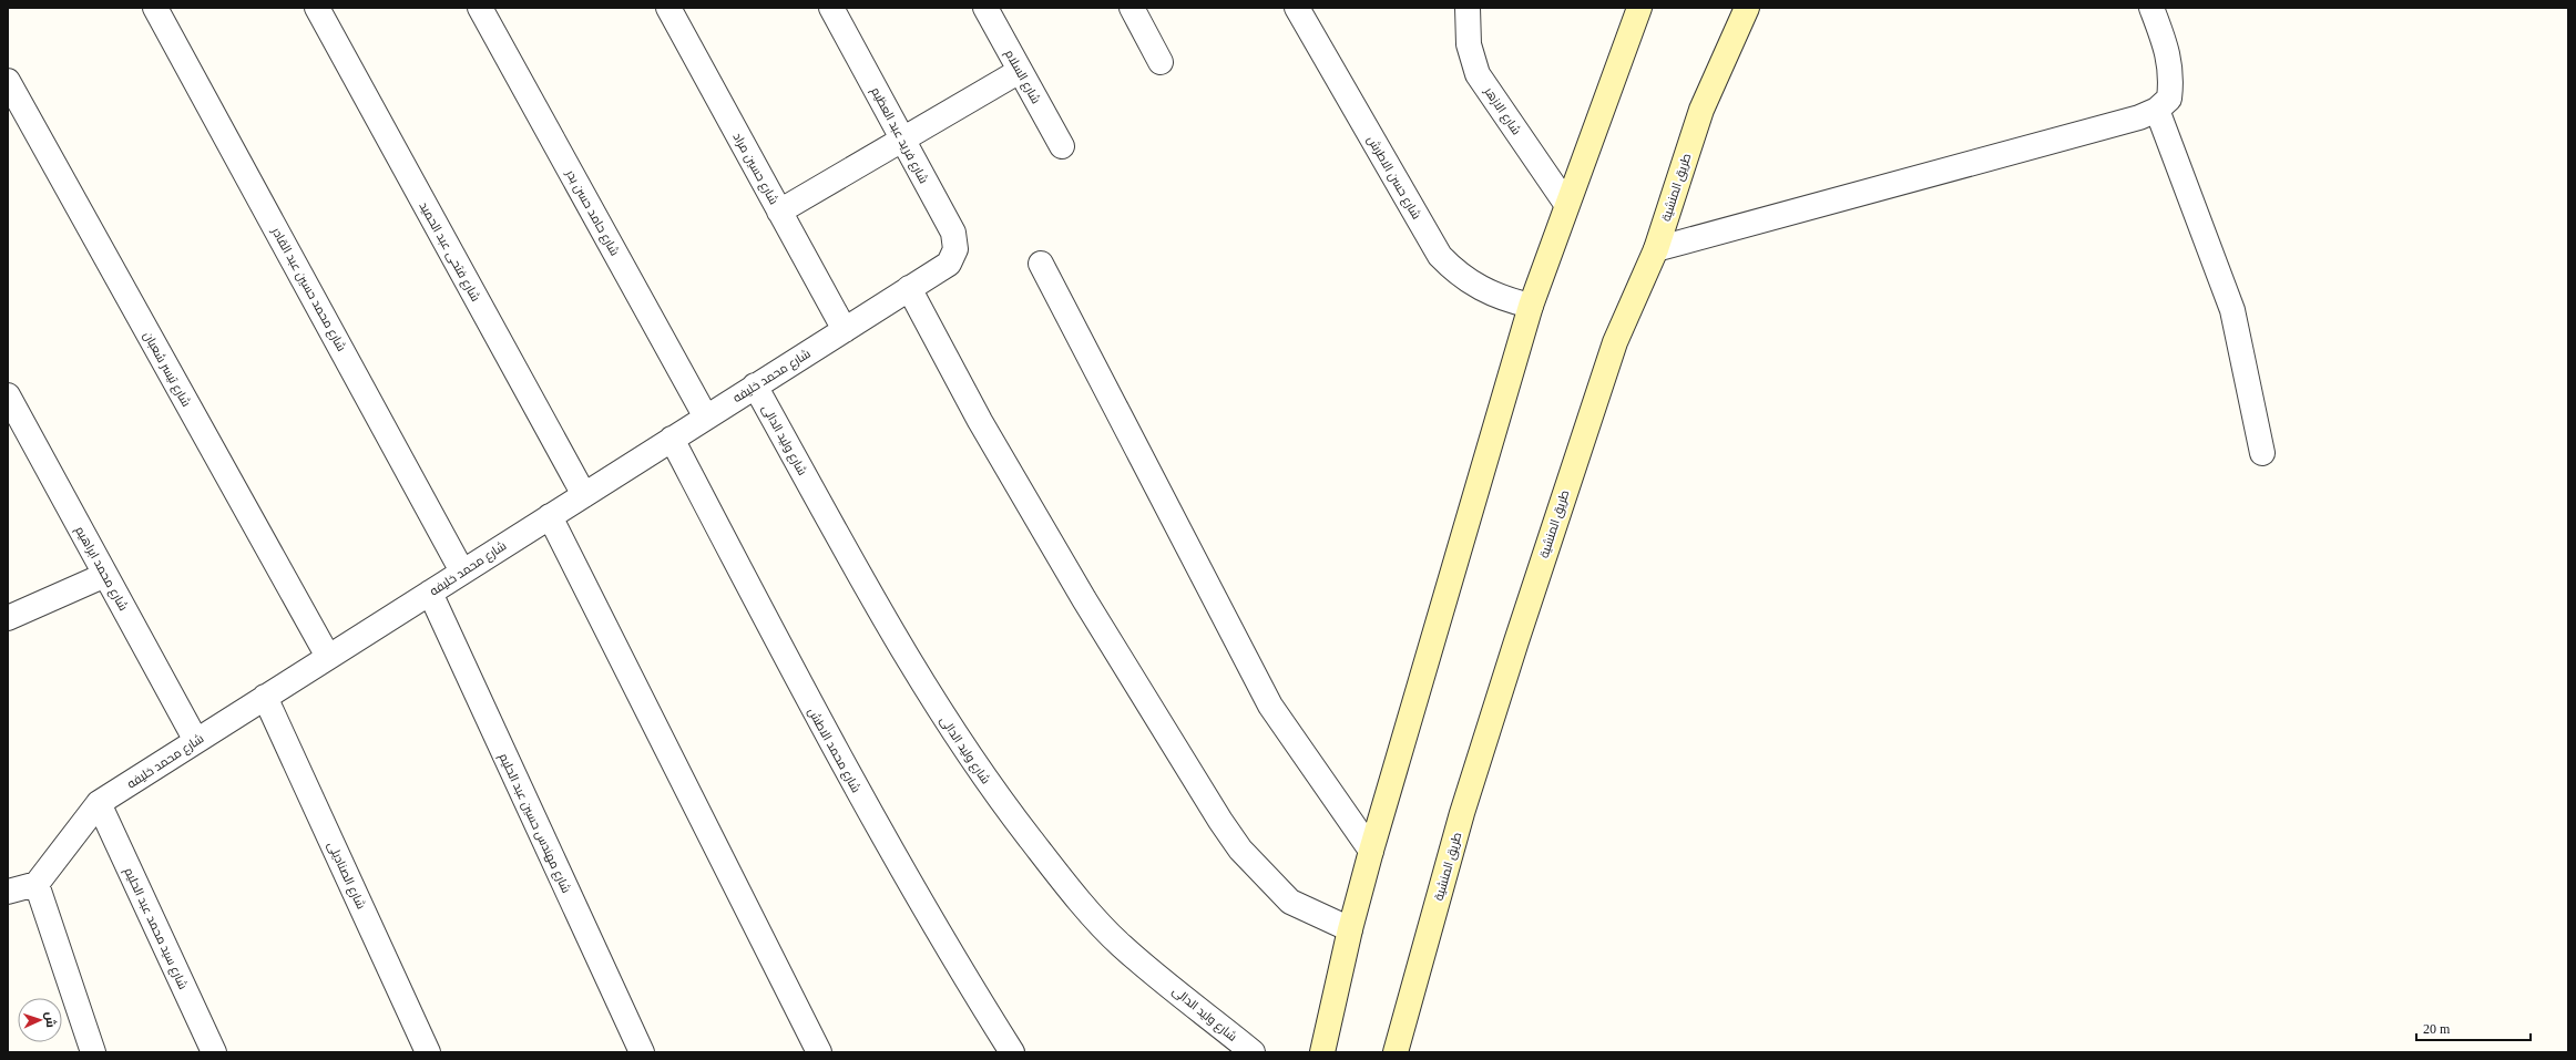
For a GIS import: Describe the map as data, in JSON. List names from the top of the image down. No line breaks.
{"streets":{"street":["شارع السلام","شارع الازهر","شارع فريد عبد العظيم","شارع حسين مراد","شارع حسن الاطرش","طريق المنشية","شارع حامد حسن بدر","شارع فتحى عبد الحميد","شارع محمد حسين عبد القادر","شارع تيسر شعبان","شارع محمد خليفه","شارع وليد الدالى","شارع محمد ابراهيم","شارع محمد الاطش","شارع مهندس حسين عبد الحليم","شارع الصناديلى","شارع سيد محمد عبد الحليم"]},"crossings":[["شارع فريد عبد العظيم","شارع محمد خليفه"],["شارع حسين مراد","شارع محمد خليفه"],["شارع حامد حسن بدر","شارع محمد خليفه"],["شارع فتحى عبد الحميد","شارع محمد خليفه"],["شارع محمد حسين عبد القادر","شارع محمد خليفه"],["شارع تيسر شعبان","شارع محمد خليفه"],["شارع محمد خليفه","شارع وليد الدالى"],["شارع محمد خليفه","شارع محمد ابراهيم"],["شارع محمد خليفه","شارع محمد الاطش"],["شارع محمد خليفه","شارع مهندس حسين عبد الحليم"],["شارع محمد خليفه","شارع الصناديلى"],["شارع محمد خليفه","شارع سيد محمد عبد الحليم"]],"scale_bar":"20 m","north":"right"}
